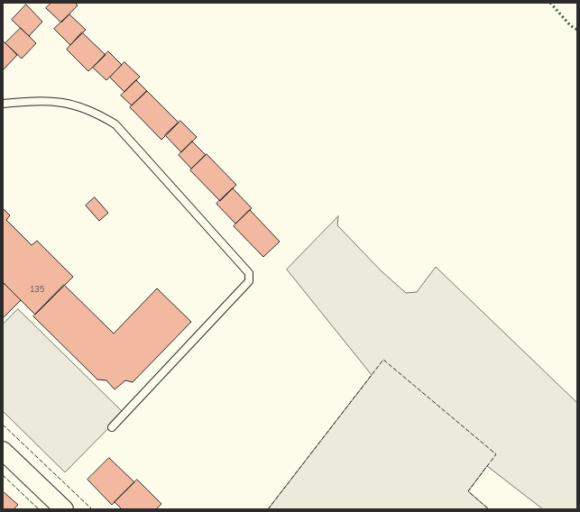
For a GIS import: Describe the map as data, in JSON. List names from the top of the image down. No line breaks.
{"house_numbers":["135"]}
